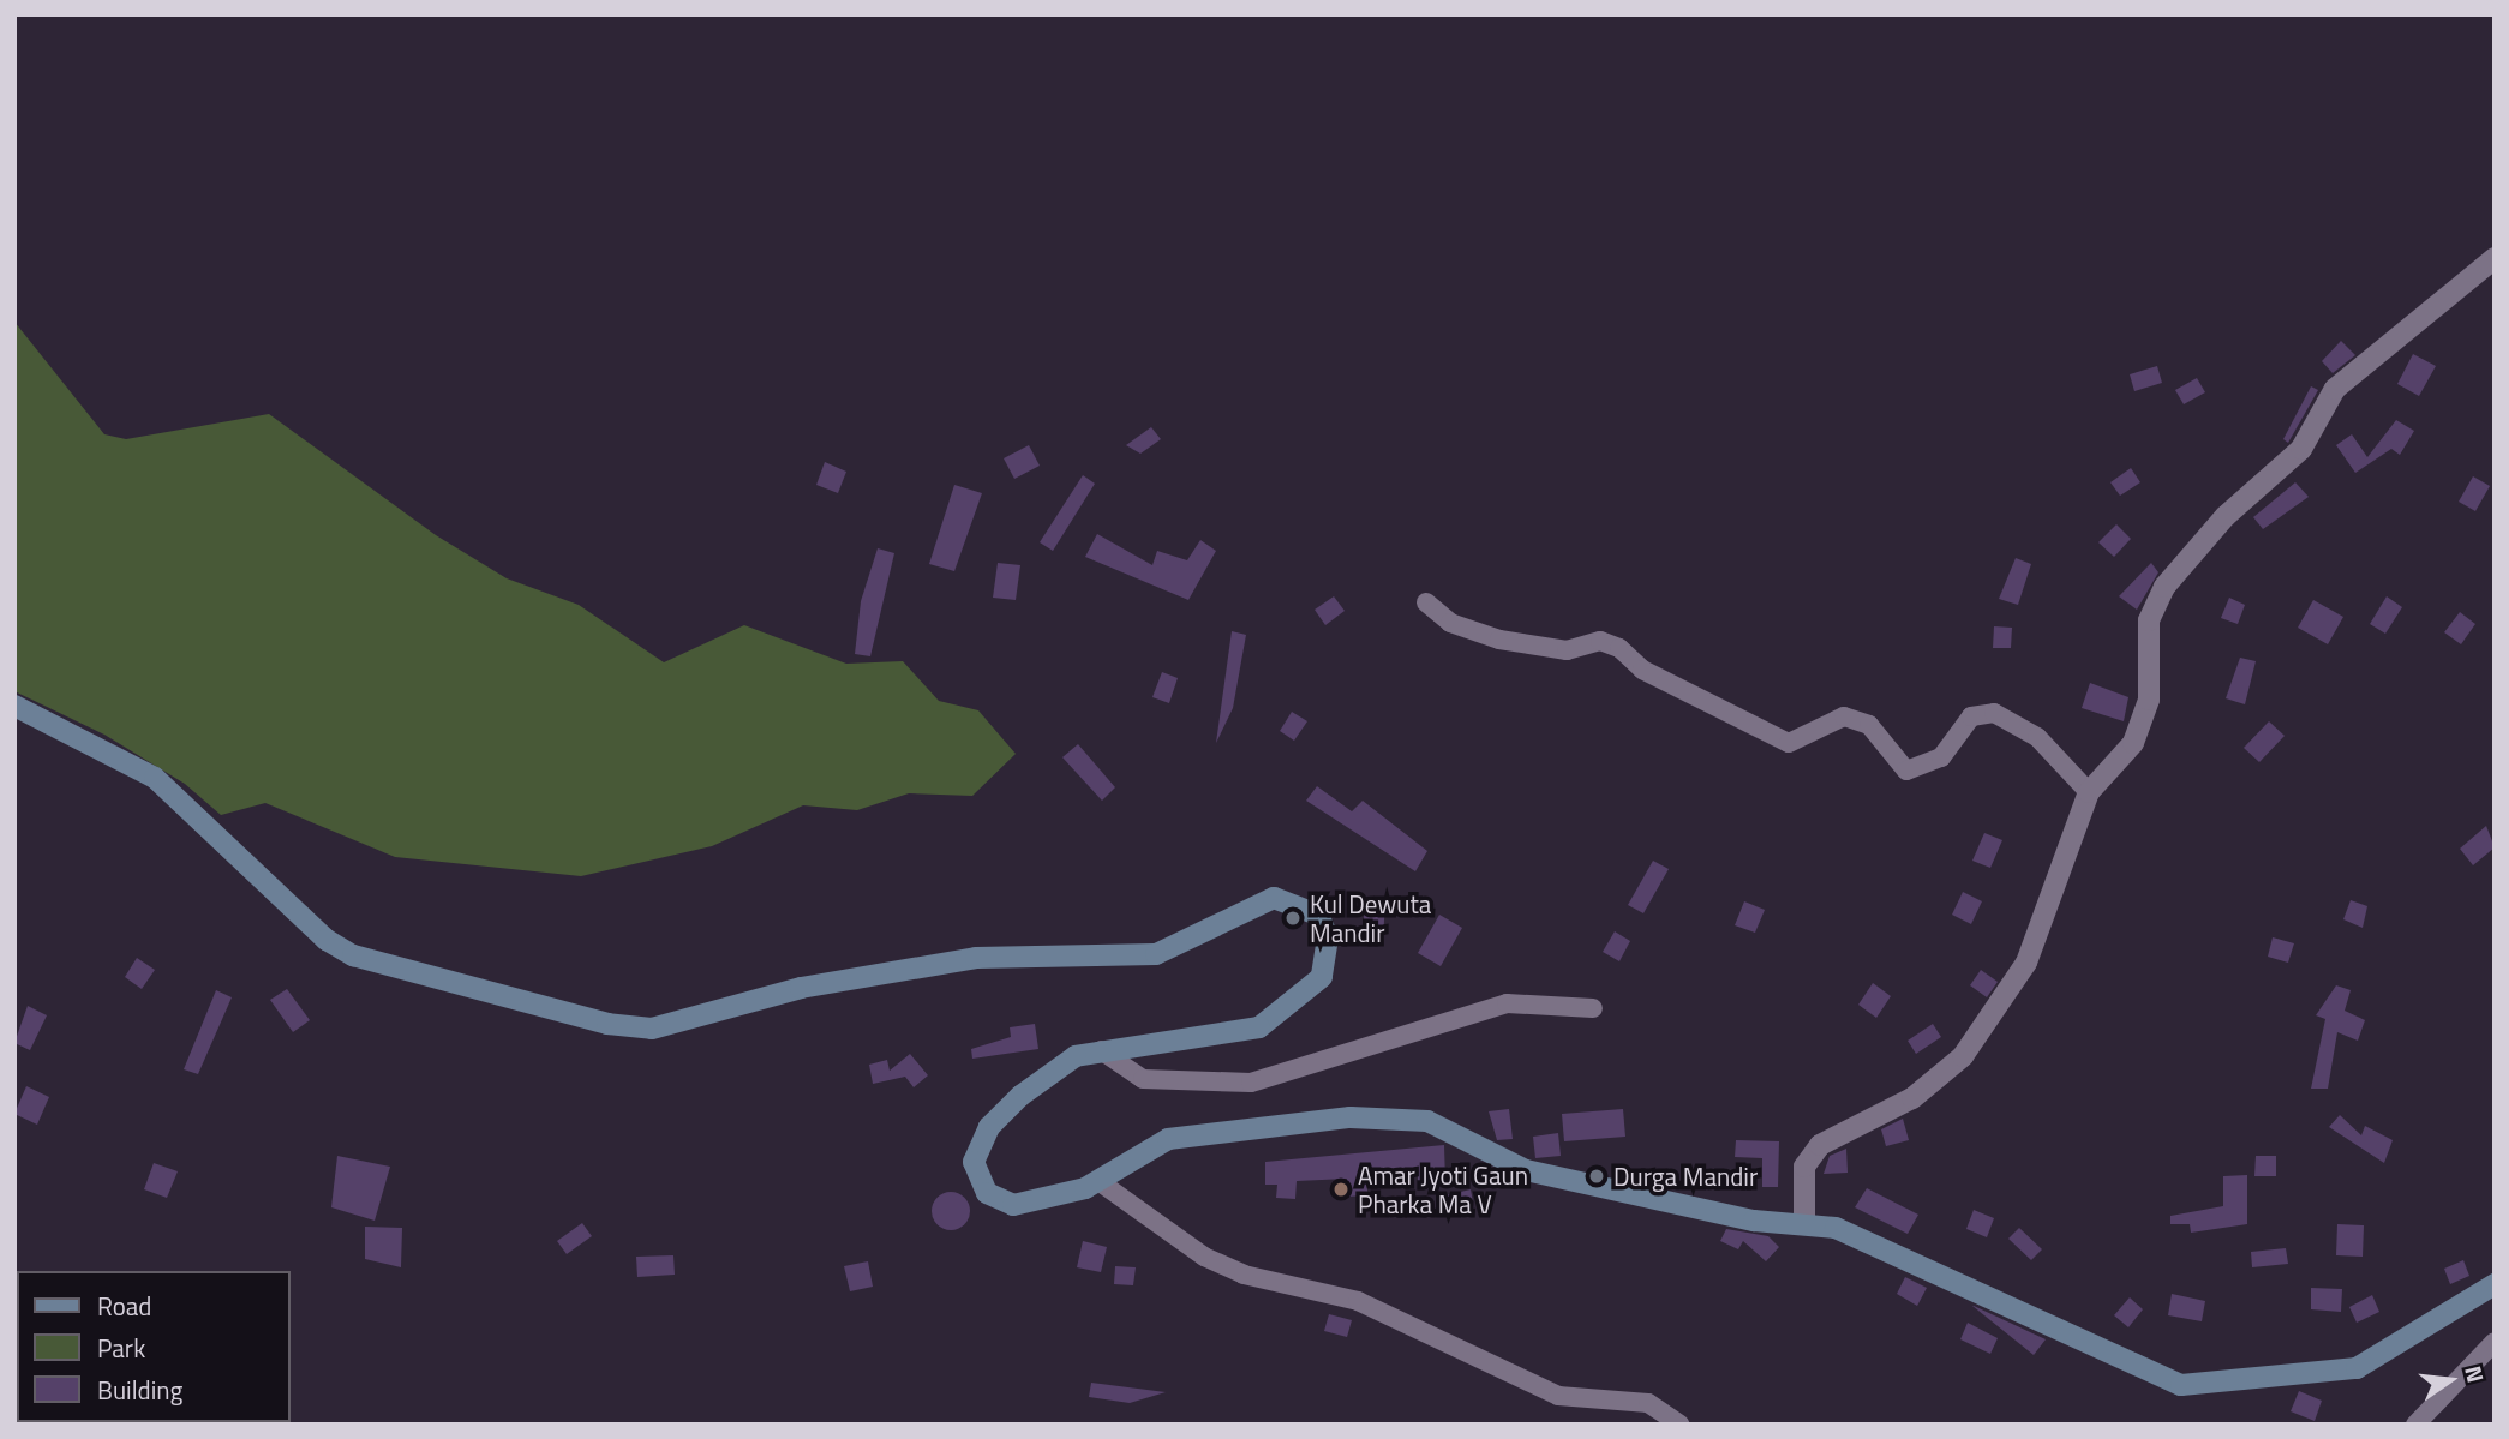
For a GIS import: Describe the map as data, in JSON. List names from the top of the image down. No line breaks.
{"places":["Kul Dewuta Mandir","Durga Mandir","Amar Jyoti Gaun Pharka Ma V"],"legend":["Road","Park","Building"],"north":"right"}
